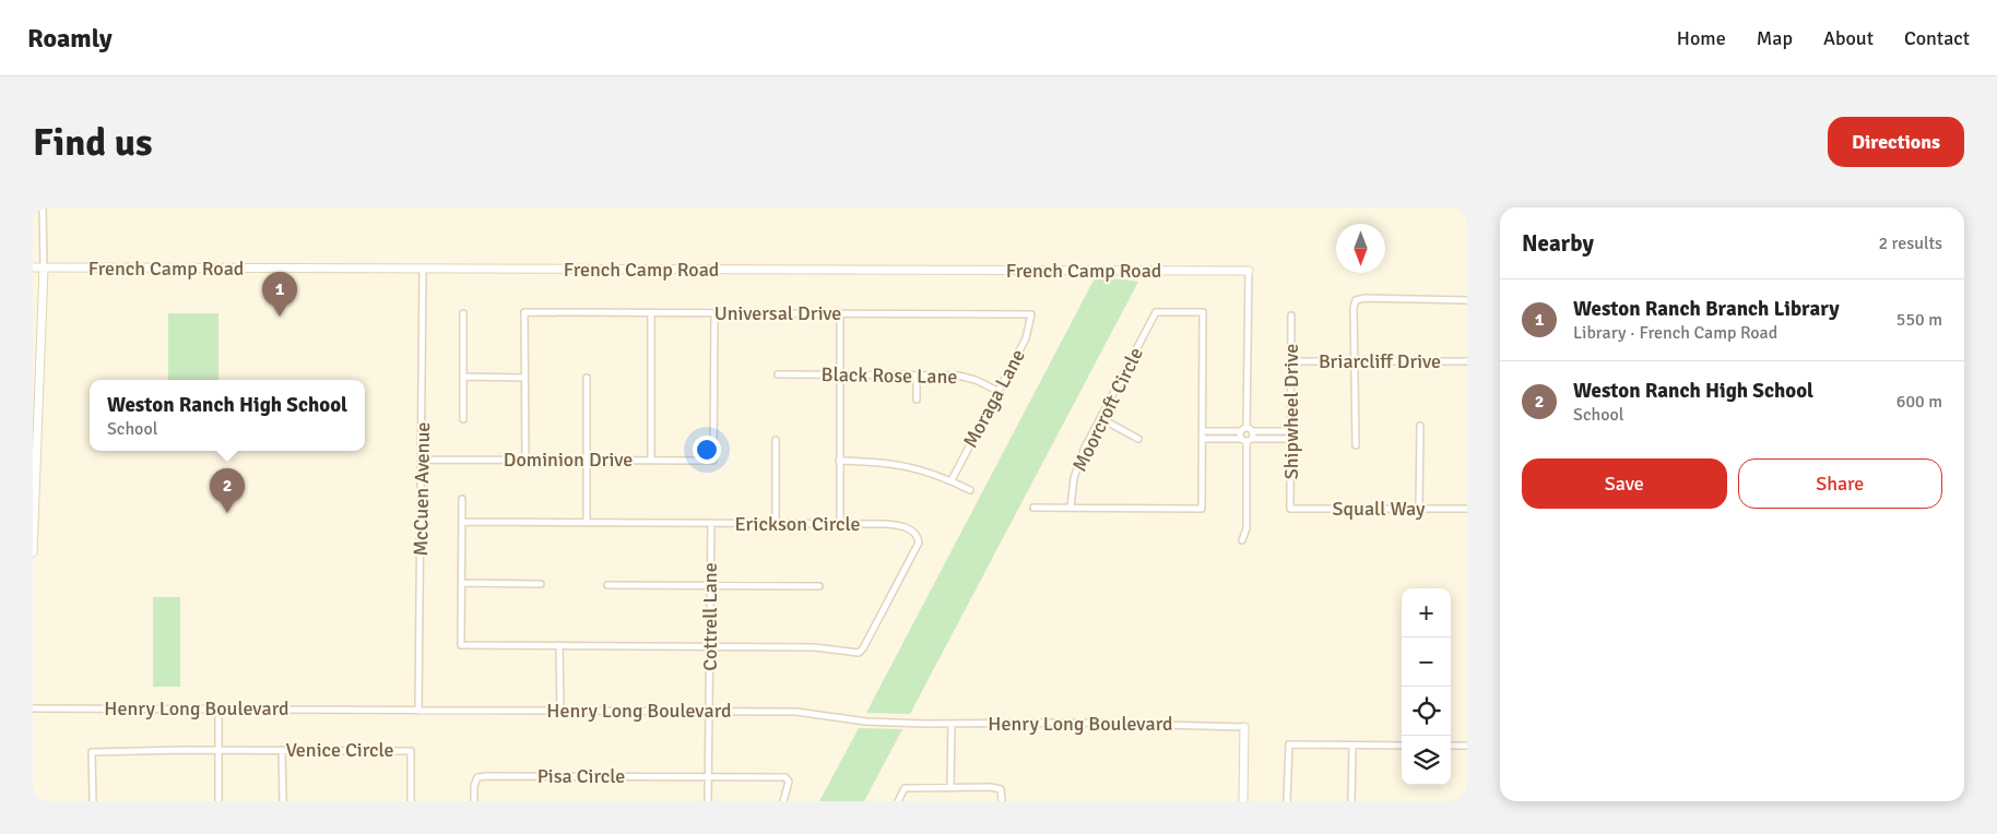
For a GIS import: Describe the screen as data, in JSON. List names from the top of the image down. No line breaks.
{"streets":{"street":["French Camp Road","Universal Drive","Briarcliff Drive","Black Rose Lane","Moraga Lane","Moorcroft Circle","Shipwheel Drive","Dominion Drive","McCuen Avenue","Squall Way","Erickson Circle","Cottrell Lane","Henry Long Boulevard","Venice Circle","Pisa Circle"]},"crossings":[["French Camp Road","McCuen Avenue"],["Universal Drive","Moraga Lane"],["Universal Drive","Dominion Drive"],["Briarcliff Drive","Shipwheel Drive"],["Black Rose Lane","Moraga Lane"],["Shipwheel Drive","Squall Way"],["Dominion Drive","McCuen Avenue"],["McCuen Avenue","Henry Long Boulevard"],["Erickson Circle","Cottrell Lane"],["Cottrell Lane","Henry Long Boulevard"]],"north":"bottom","page":{"header":"Roamly","nav":["Home","Map","About","Contact"],"buttons":["Directions",["Save","Share"]],"title":"Find us","heading":["Nearby","2 results"],"pins":["1","2"],"list":[{"mark":"1","name":"Weston Ranch Branch Library","note":"Library · French Camp Road","value":"550 m"},{"mark":"2","name":"Weston Ranch High School","note":"School","value":"600 m"}],"popup":["Weston Ranch High School","School"],"map_buttons":["+","−"]}}
